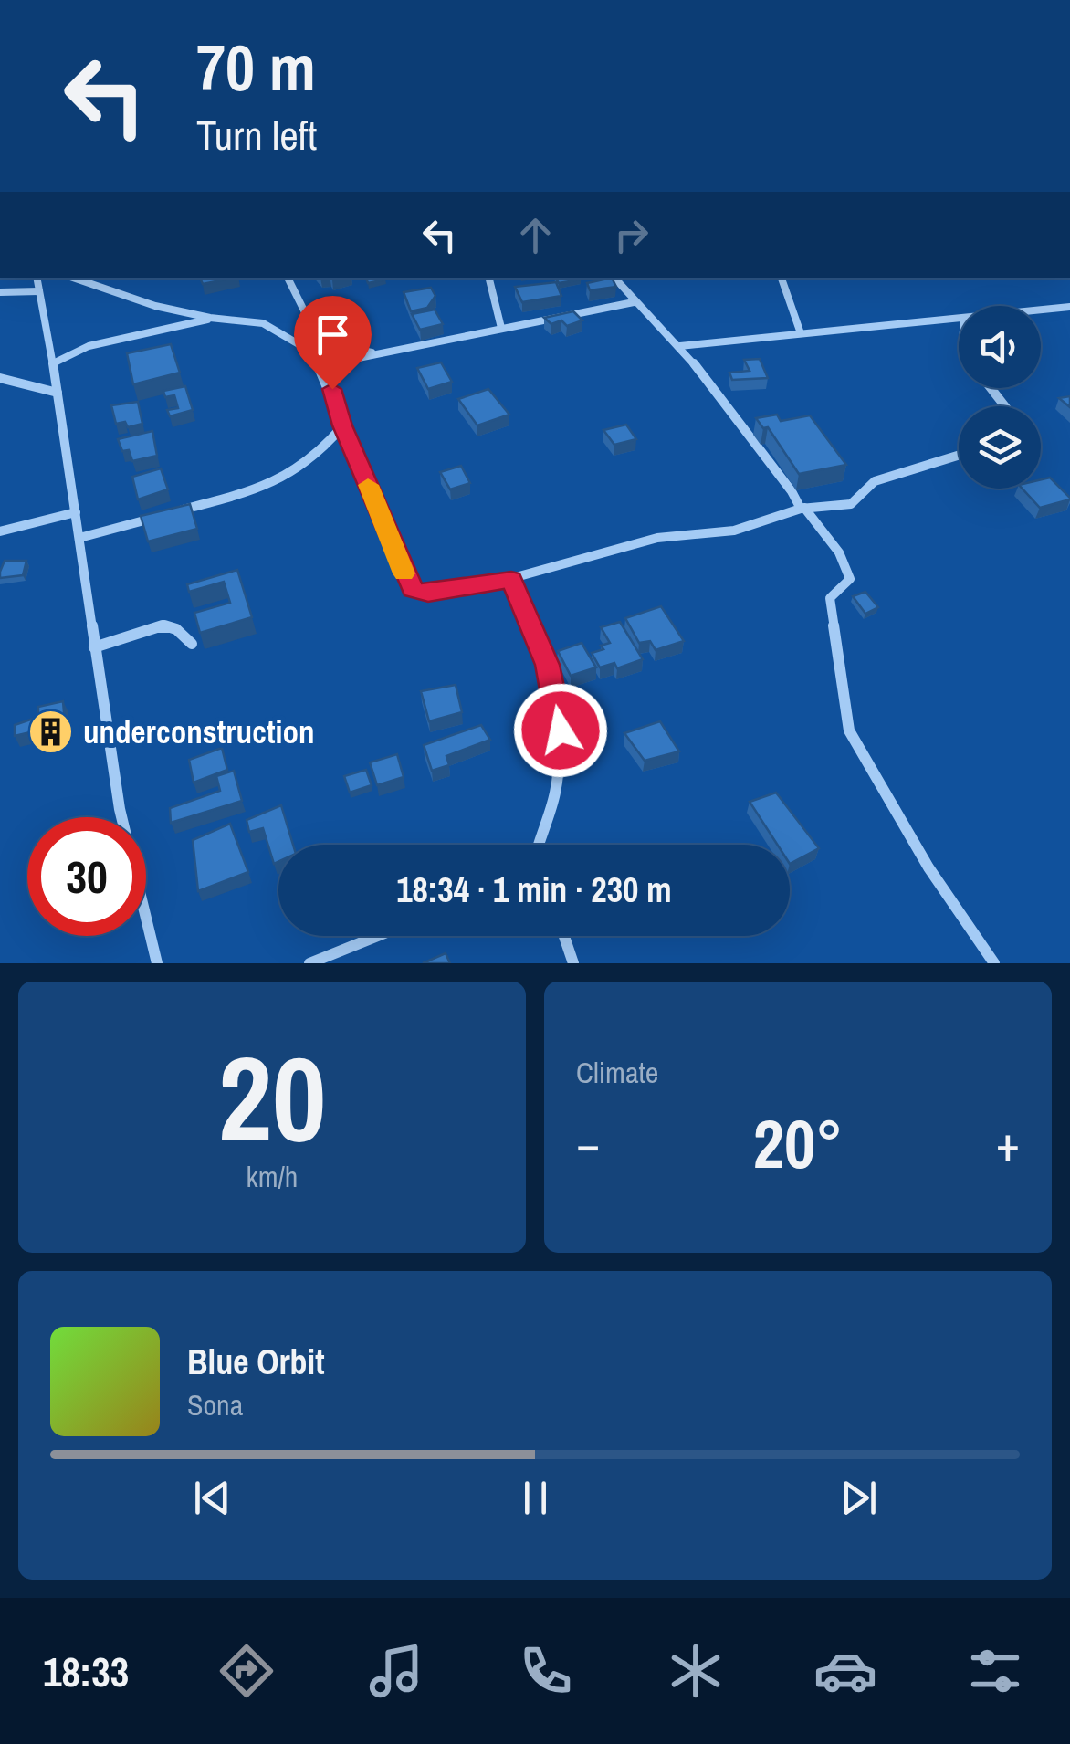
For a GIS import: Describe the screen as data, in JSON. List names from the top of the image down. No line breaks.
{"places":{"building":["underconstruction"]},"page":{"turn":["70 m","Turn left"],"limit":"30","trip":"18:34 · 1 min · 230 m","tile":[["20","km/h"],"Climate"],"heat":["−","20°","+"],"song":["Blue Orbit","Sona"],"tabs":"18:33"}}
